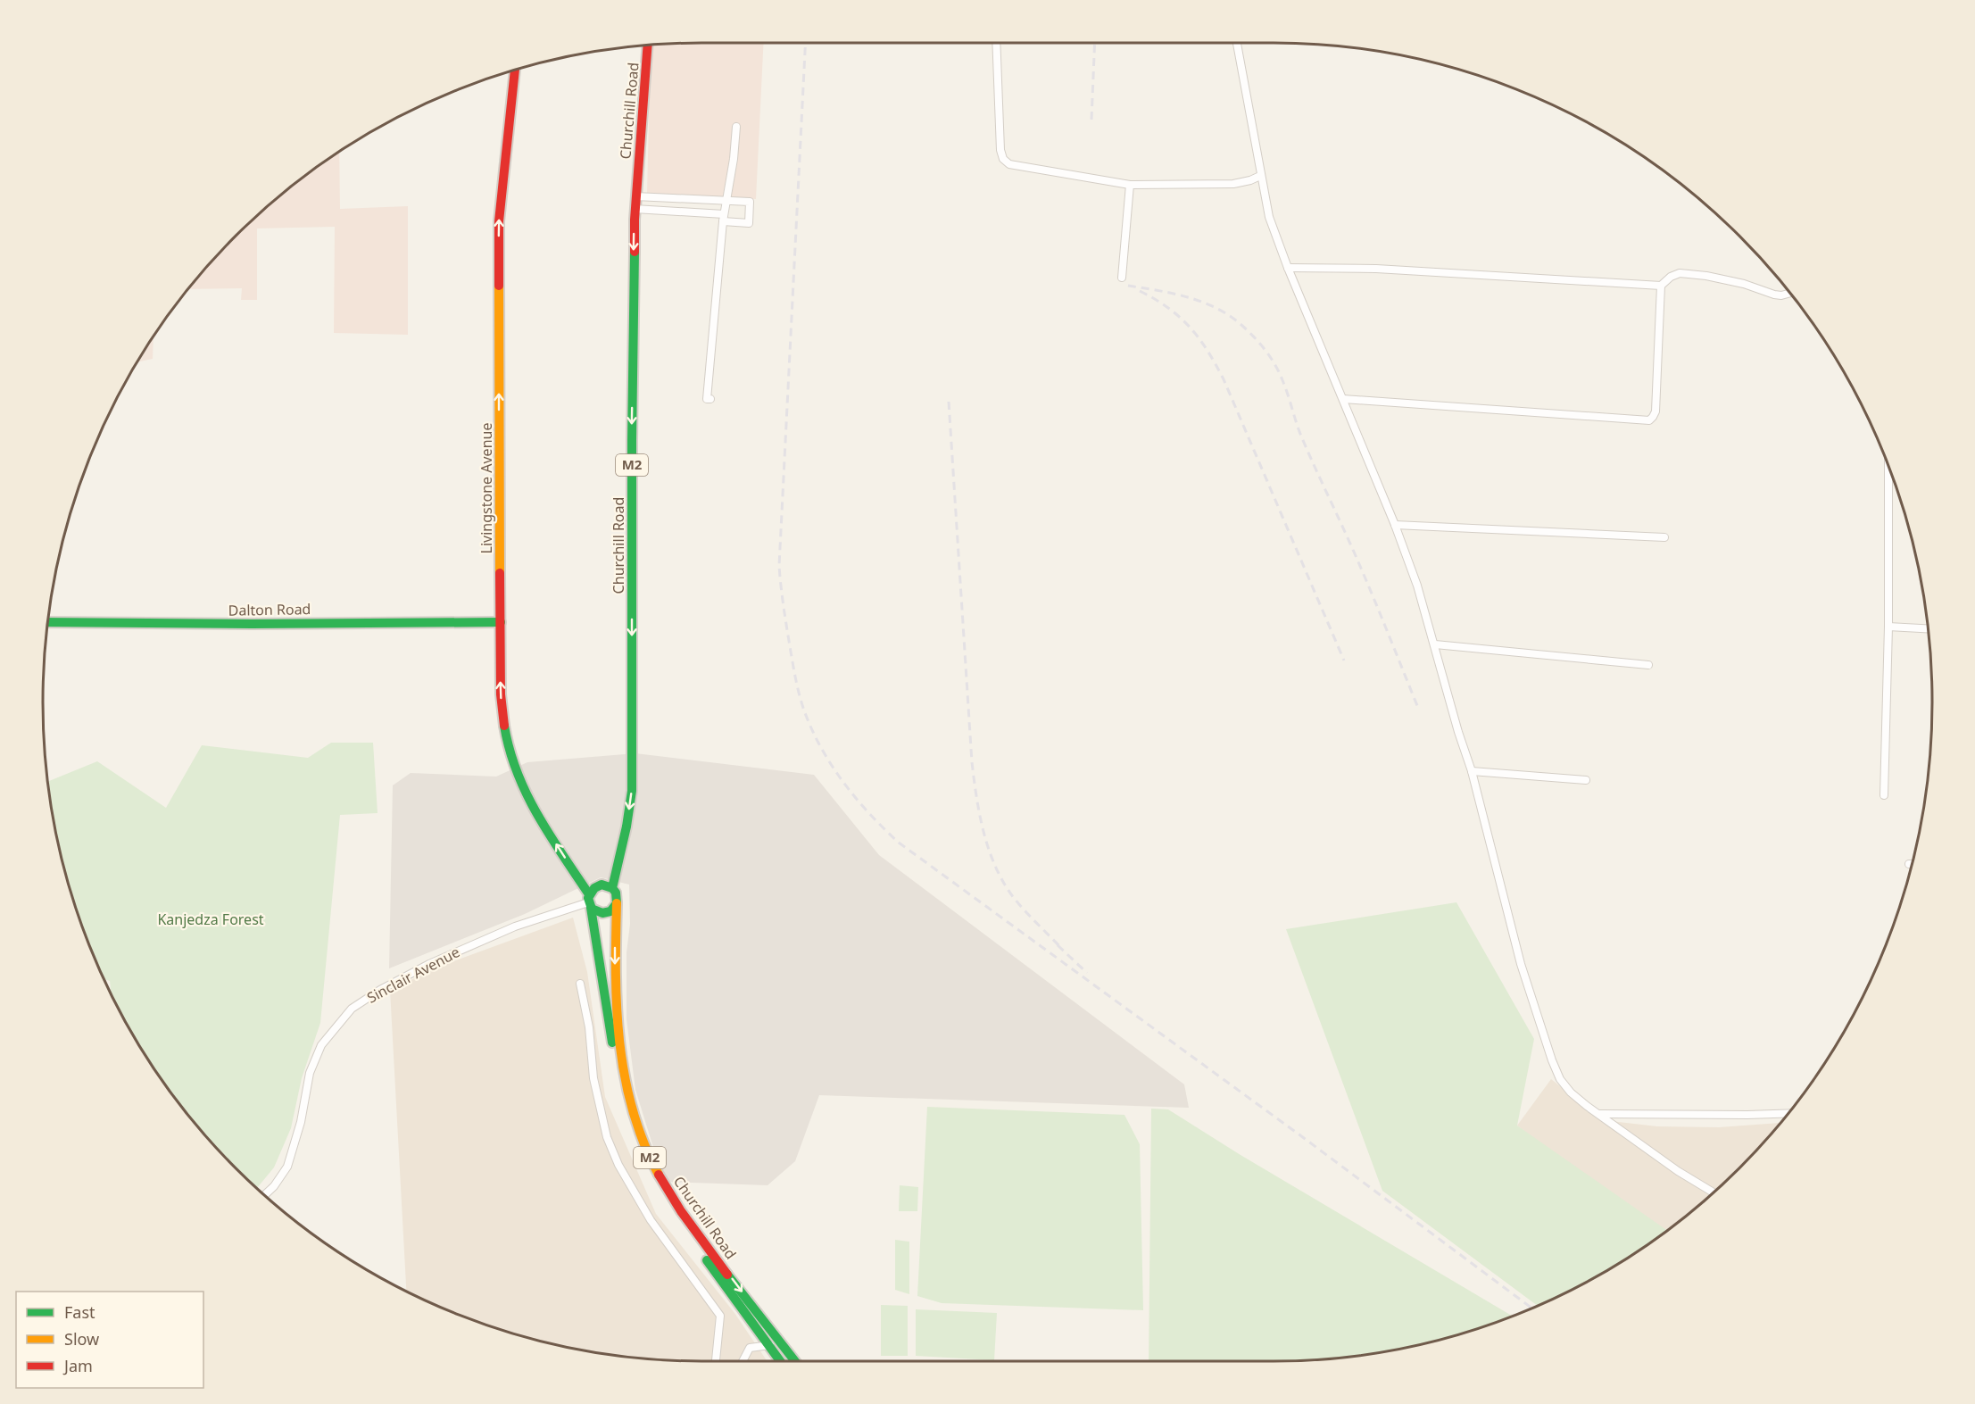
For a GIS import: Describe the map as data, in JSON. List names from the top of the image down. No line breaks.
{"streets":{"main road":["Churchill Road","M2","Livingstone Avenue","Dalton Road"],"street":["Sinclair Avenue"]},"crossings":[["Churchill Road","Livingstone Avenue"],["Churchill Road","Sinclair Avenue"],["Livingstone Avenue","Dalton Road"],["Livingstone Avenue","Sinclair Avenue"]],"one_way":["Livingstone Avenue"],"parks":["Kanjedza Forest"],"legend":["Fast","Slow","Jam"]}
